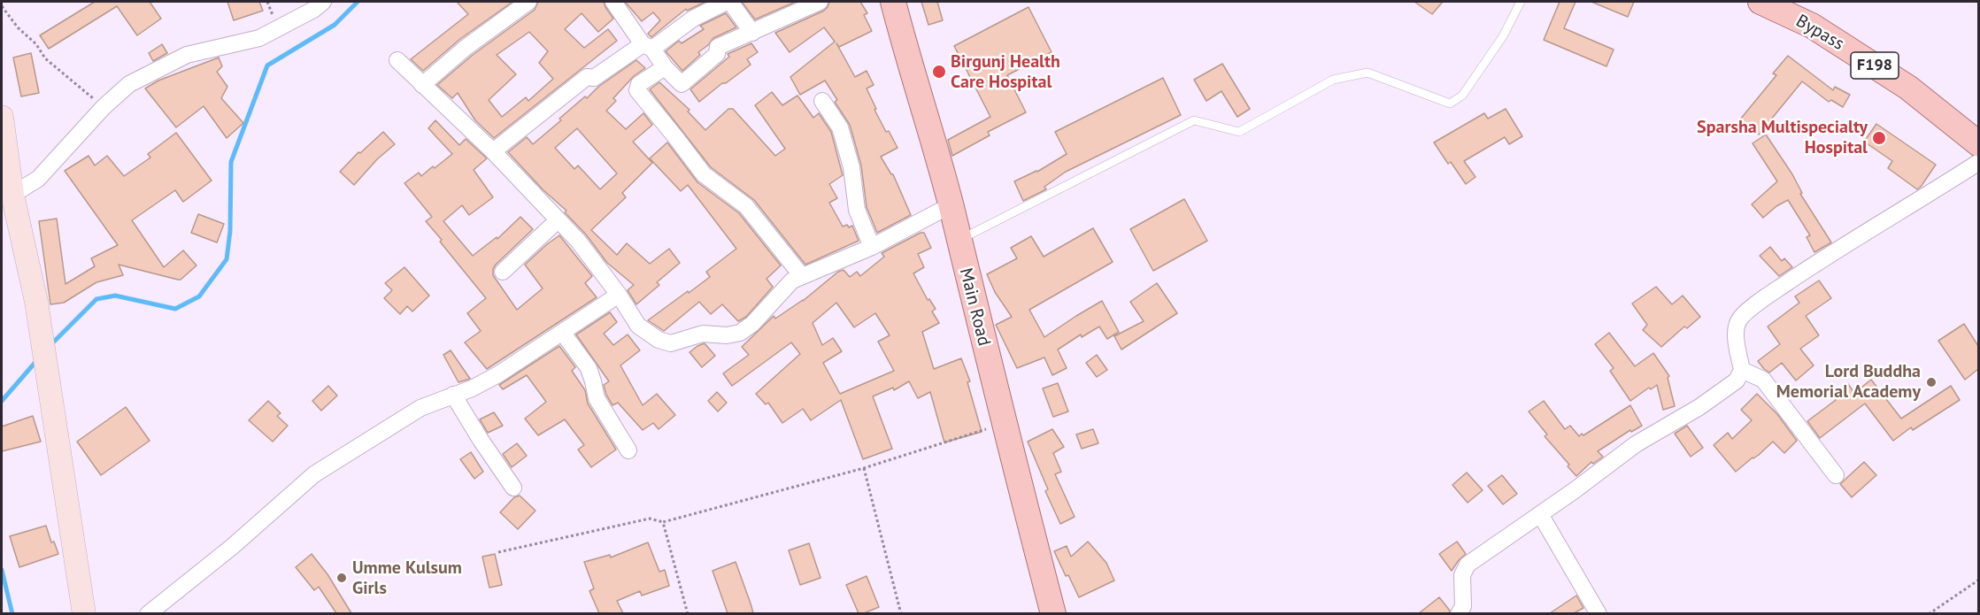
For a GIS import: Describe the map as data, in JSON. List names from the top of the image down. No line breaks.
{"streets":{"main road":["Bypass","F198","Main Road"]},"places":["Birgunj Health Care Hospital","Sparsha Multispecialty Hospital","Lord Buddha Memorial Academy","Umme Kulsum Girls"]}
